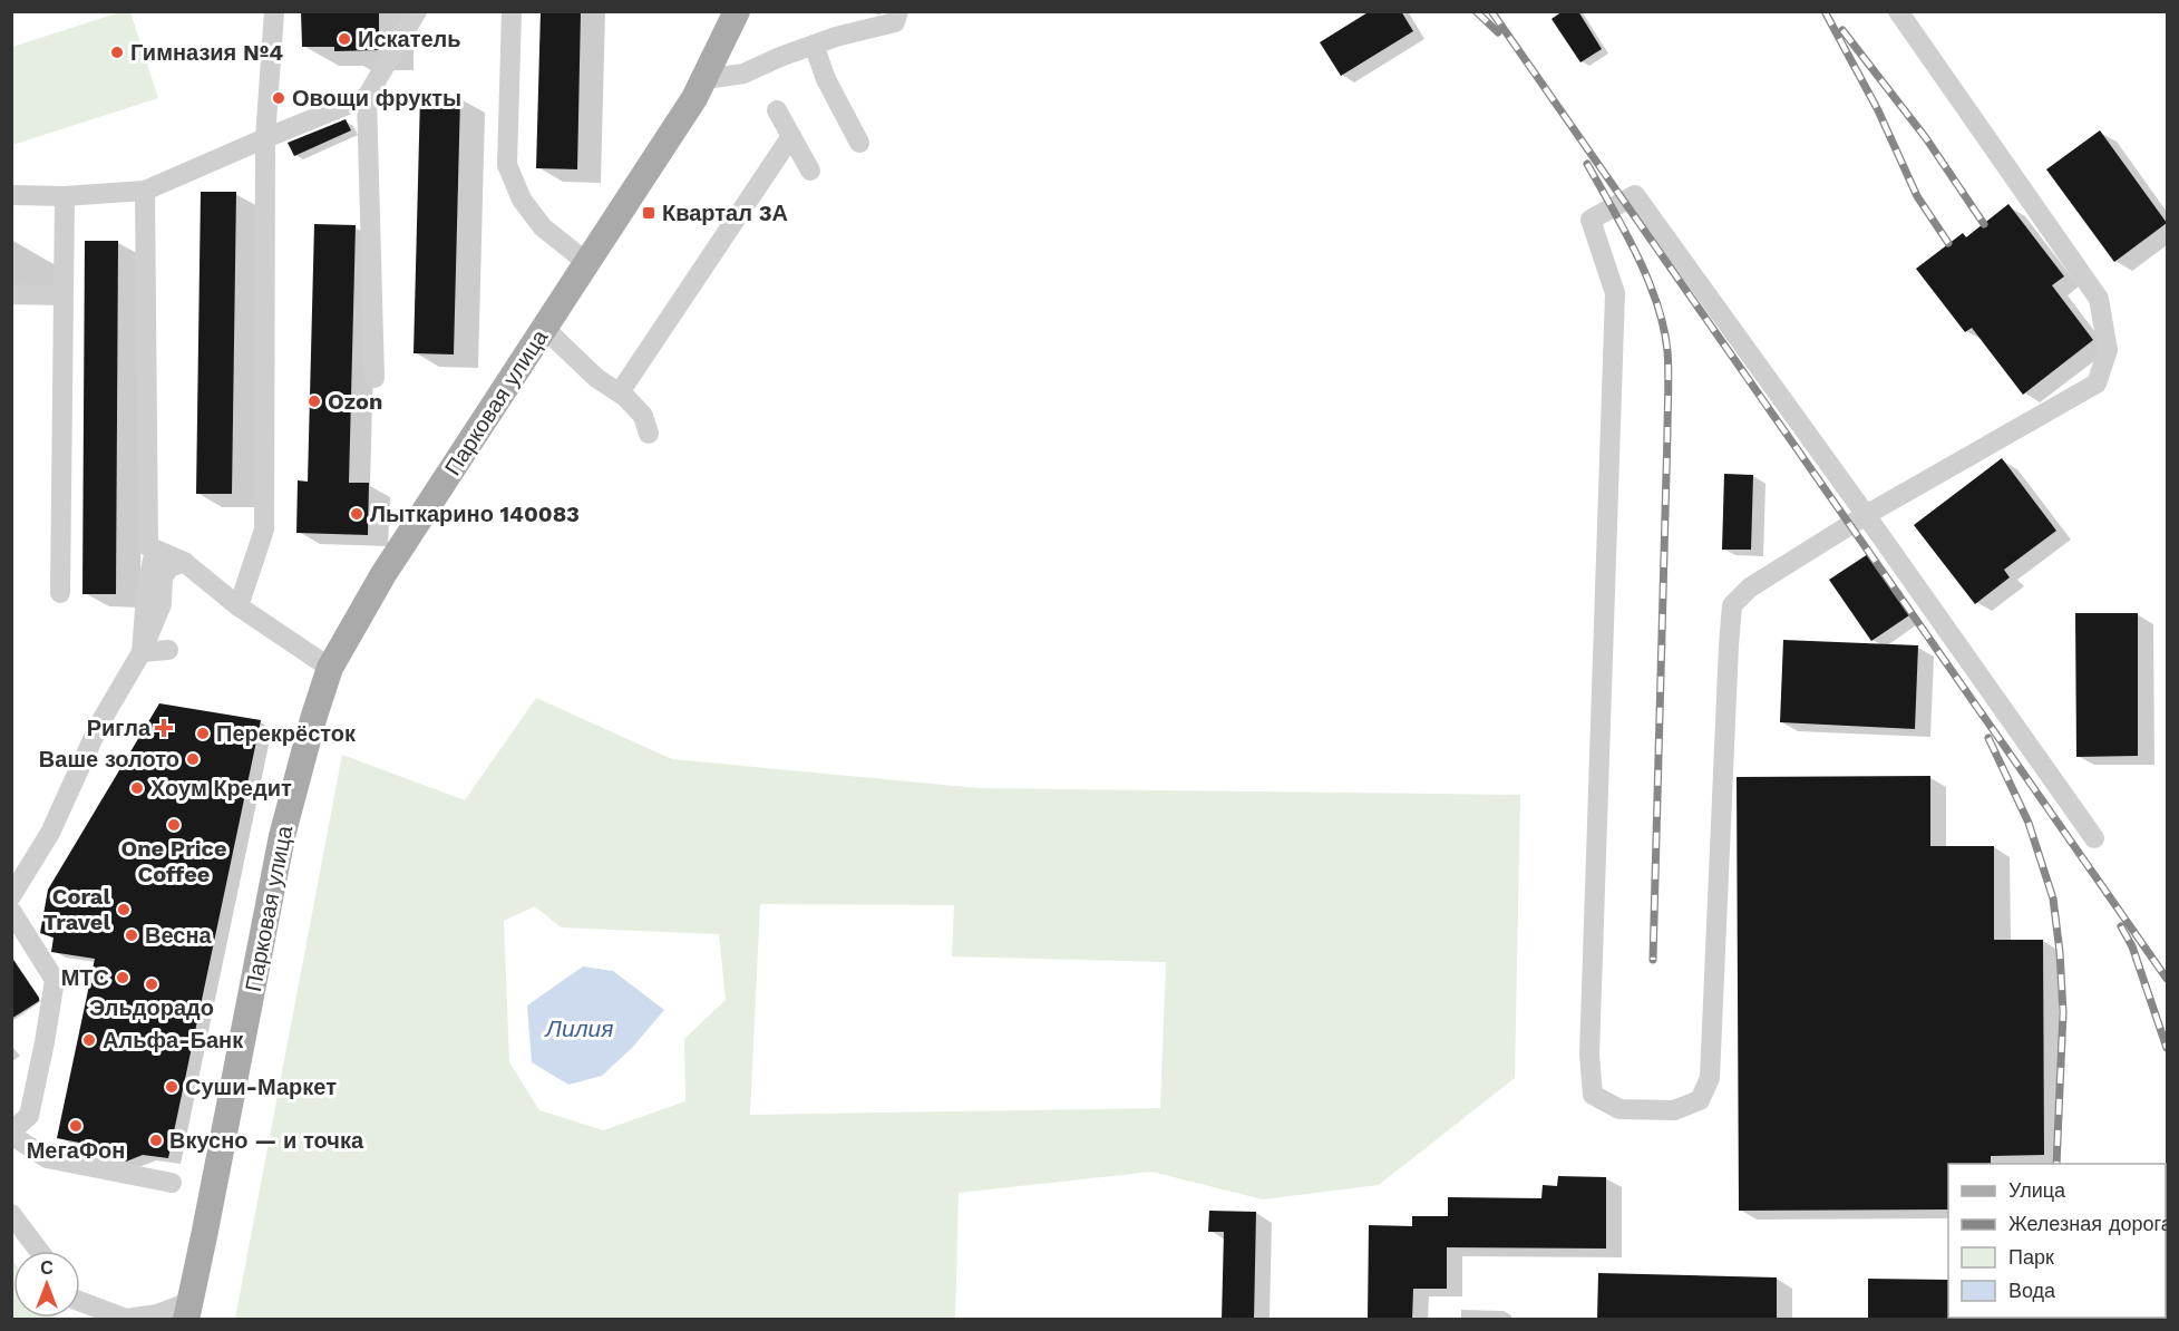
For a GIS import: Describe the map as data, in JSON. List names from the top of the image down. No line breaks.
{"streets":{"main road":["Парковая улица"]},"water":["Лилия"],"places":{"other":["Искатель","Гимназия №4","Овощи фрукты","Ozon","Лыткарино 140083","Перекрёсток","Ваше золото","Хоум Кредит","One Price Coffee","Coral Travel","Весна","МТС","Эльдорадо","Альфа-Банк","Суши-Маркет","МегаФон","Вкусно — и точка"],"transit":["Квартал 3А"],"health":["Ригла"]},"legend":["Улица","Железная дорога","Парк","Вода"],"north":"top"}
